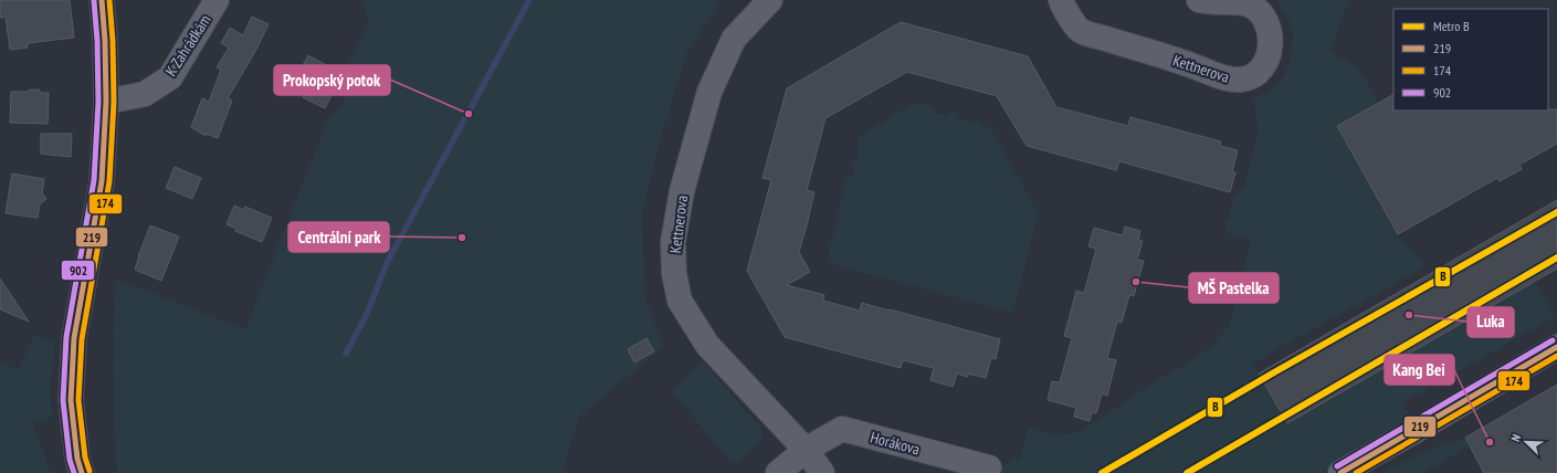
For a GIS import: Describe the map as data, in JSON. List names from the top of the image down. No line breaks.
{"streets":{"street":["K Zahrádkám","Kettnerova","Horákova"]},"crossings":[["Kettnerova","Horákova"]],"places":["Prokopský potok","Centrální park","MŠ Pastelka","Luka","Kang Bei"],"lines":["transit line 219","transit line 174","transit line 902","metro line B"],"legend":["Metro B","219","174","902"],"north":"top left"}
